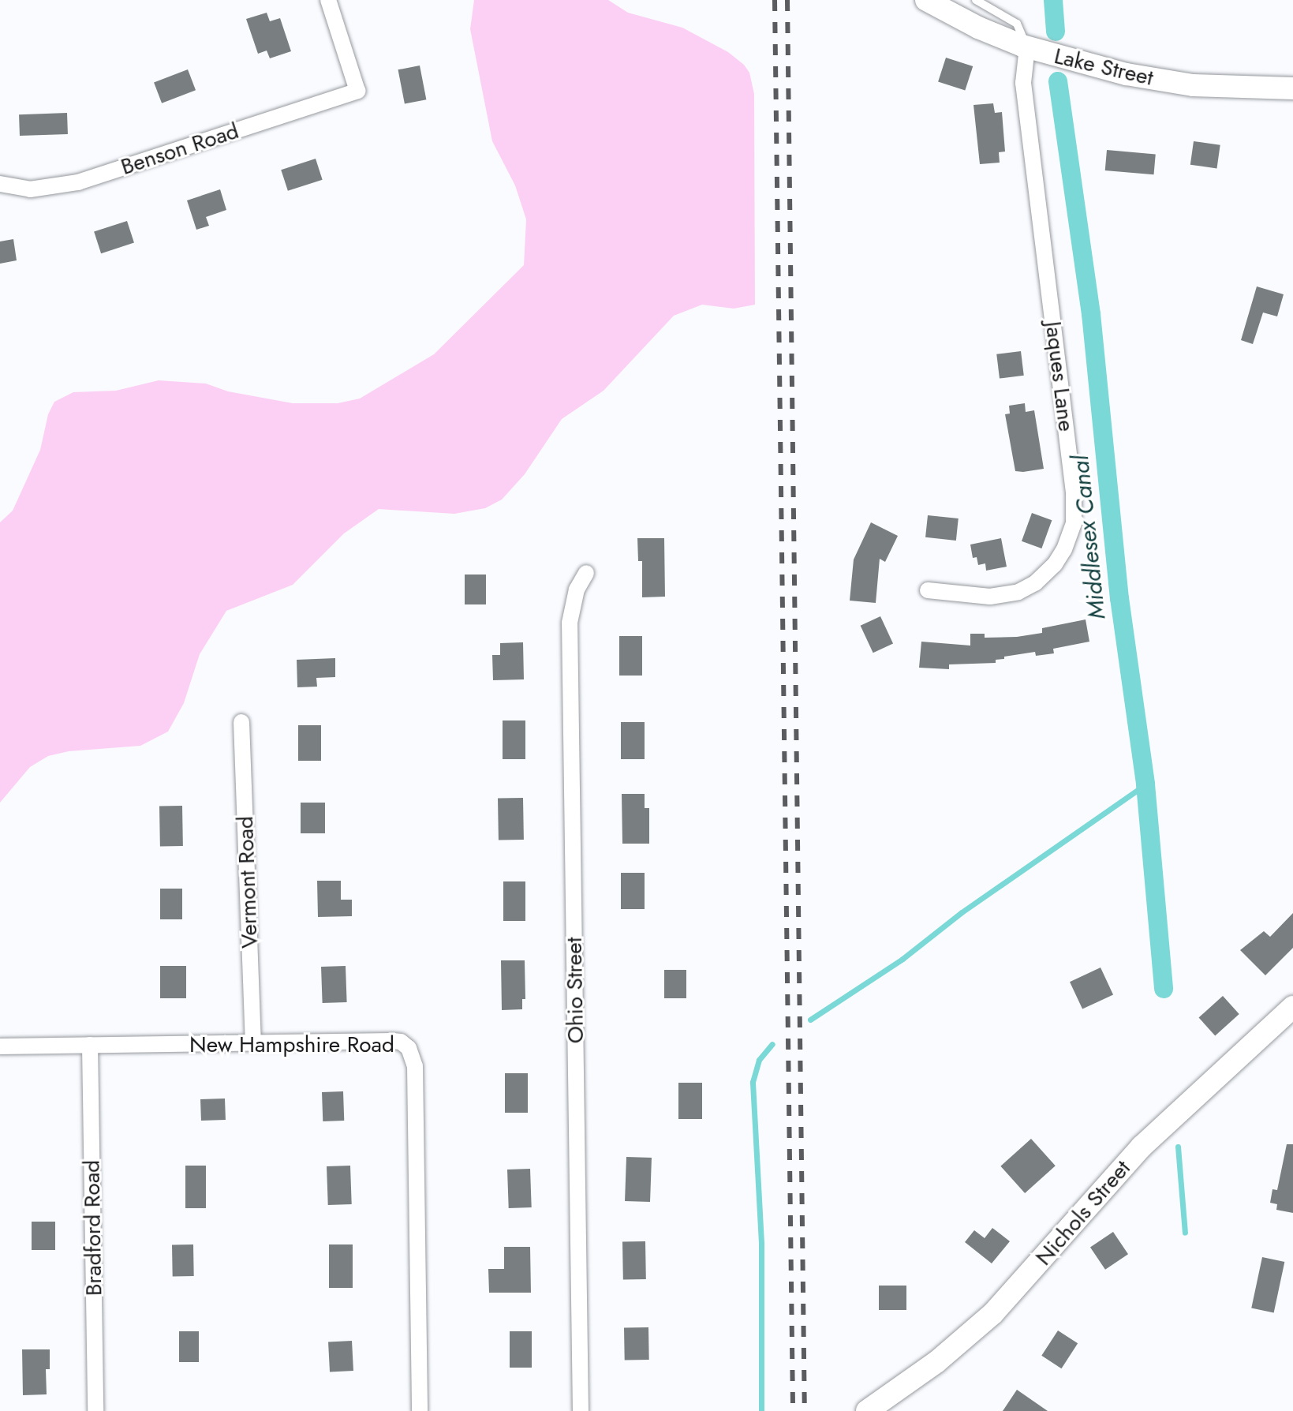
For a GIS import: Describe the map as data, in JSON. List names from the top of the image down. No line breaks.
{"streets":{"street":["Lake Street","Benson Road","Jaques Lane","Vermont Road","Ohio Street","New Hampshire Road","Nichols Street","Bradford Road"]},"crossings":[["Lake Street","Jaques Lane"],["Vermont Road","New Hampshire Road"],["New Hampshire Road","Bradford Road"]],"water":["Middlesex Canal"]}
